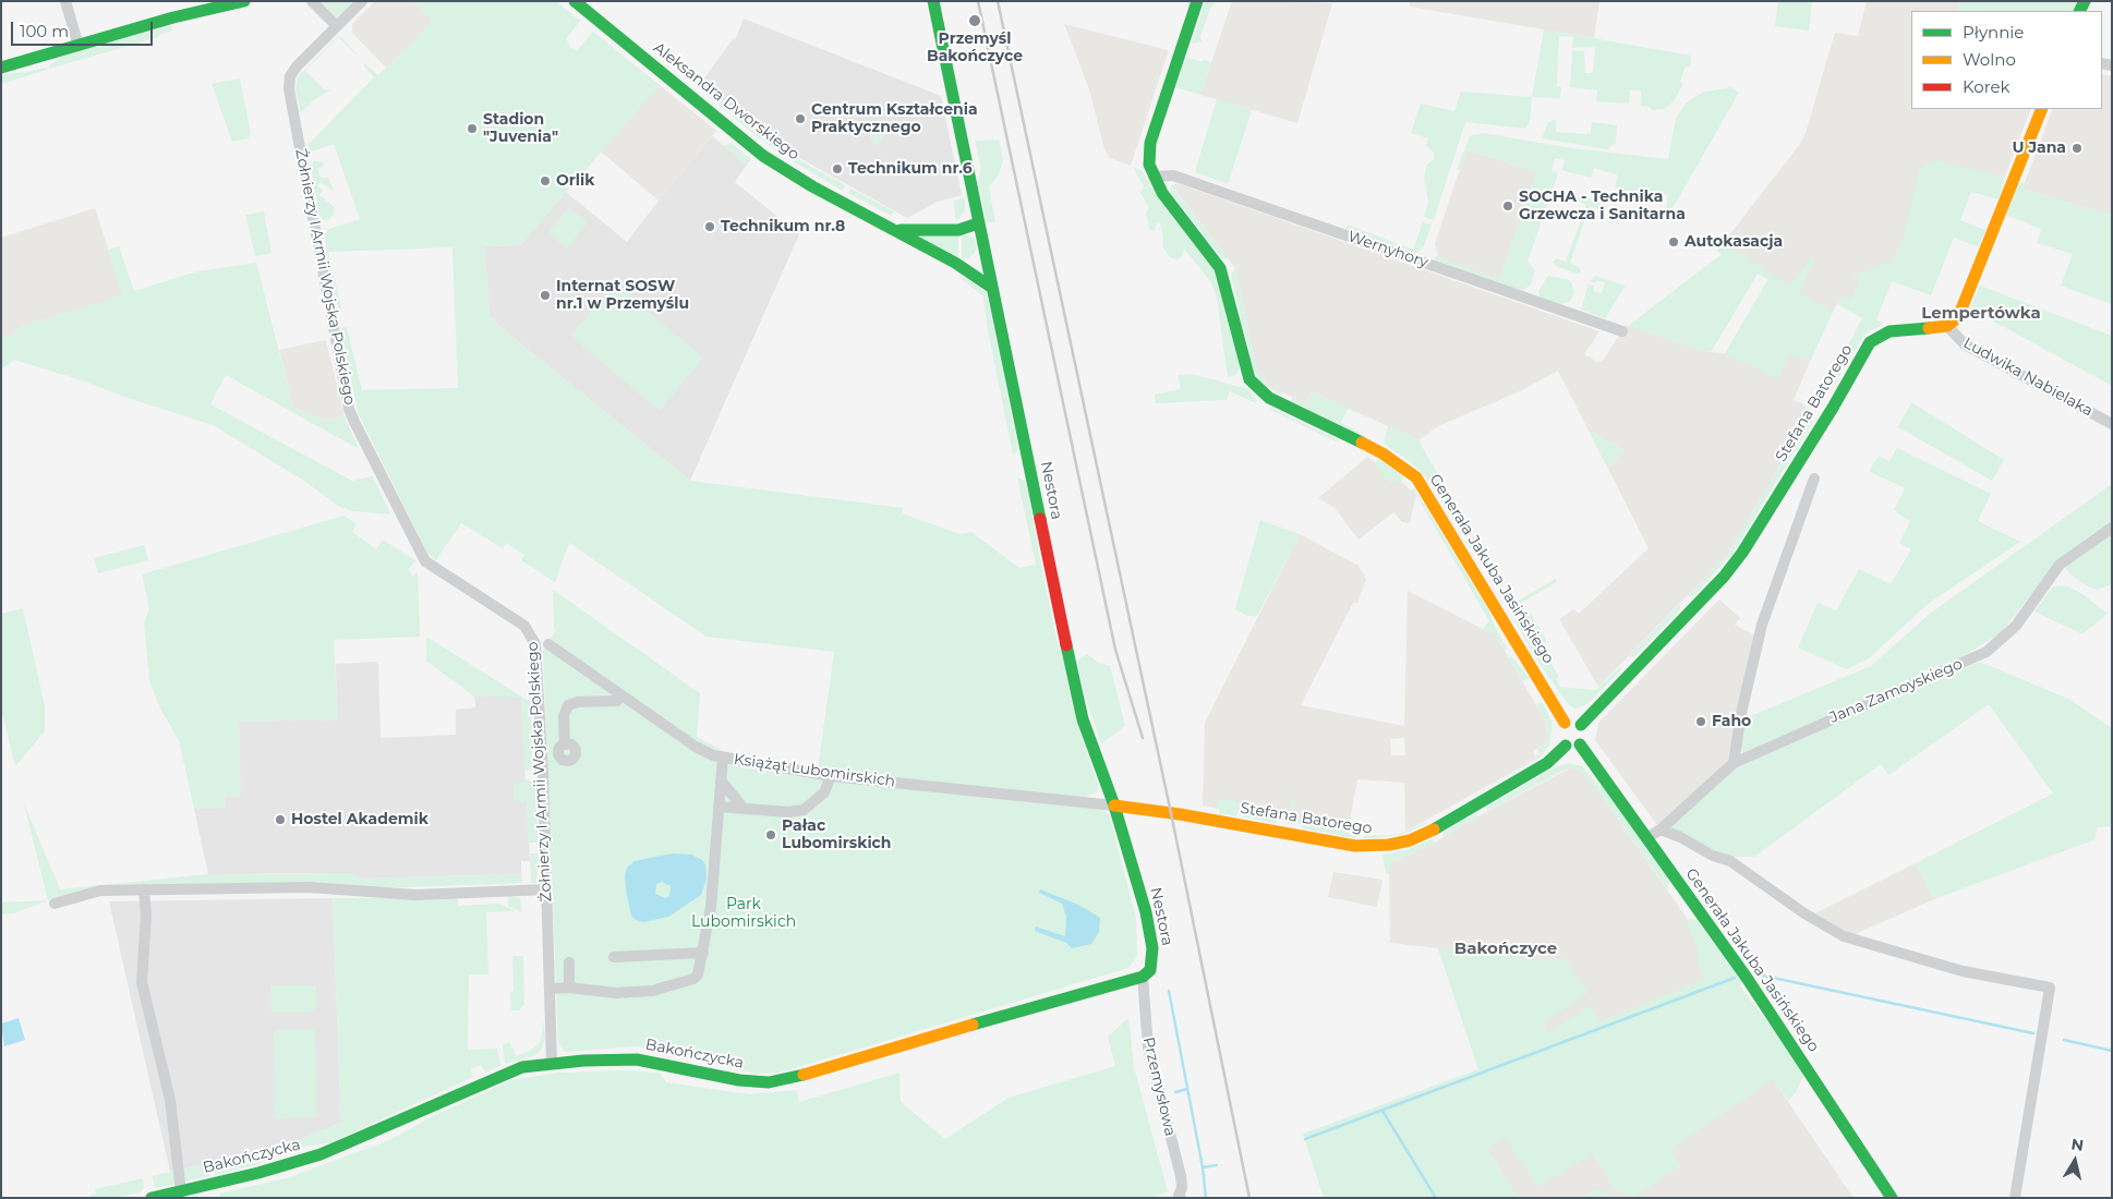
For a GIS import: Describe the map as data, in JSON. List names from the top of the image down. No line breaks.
{"streets":{"street":["Aleksandra Dworskiego","Wernyhory","Żołnierzy I Armii Wojska Polskiego","Ludwika Nabielaka","Stefana Batorego","Nestora","Generała Jakuba Jasińskiego","Jana Zamoyskiego","Książąt Lubomirskich","Bakończycka","Przemysłowa"]},"crossings":[["Aleksandra Dworskiego","Nestora"],["Wernyhory","Generała Jakuba Jasińskiego"],["Żołnierzy I Armii Wojska Polskiego","Książąt Lubomirskich"],["Żołnierzy I Armii Wojska Polskiego","Bakończycka"],["Ludwika Nabielaka","Stefana Batorego"],["Stefana Batorego","Nestora"],["Stefana Batorego","Generała Jakuba Jasińskiego"],["Stefana Batorego","Książąt Lubomirskich"],["Nestora","Książąt Lubomirskich"],["Nestora","Bakończycka"],["Nestora","Przemysłowa"],["Generała Jakuba Jasińskiego","Jana Zamoyskiego"],["Bakończycka","Przemysłowa"]],"districts":["Lempertówka","Bakończyce"],"parks":["Park Lubomirskich"],"places":["Przemyśl Bakończyce","Centrum Kształcenia Praktycznego","Stadion \"Juvenia\"","U Jana","Technikum nr.6","Orlik","SOCHA - Technika Grzewcza i Sanitarna","Technikum nr.8","Autokasacja","Internat SOSW nr.1 w Przemyślu","Faho","Hostel Akademik","Pałac Lubomirskich"],"legend":["Płynnie","Wolno","Korek"],"scale_bar":"100 m","north":"top"}
